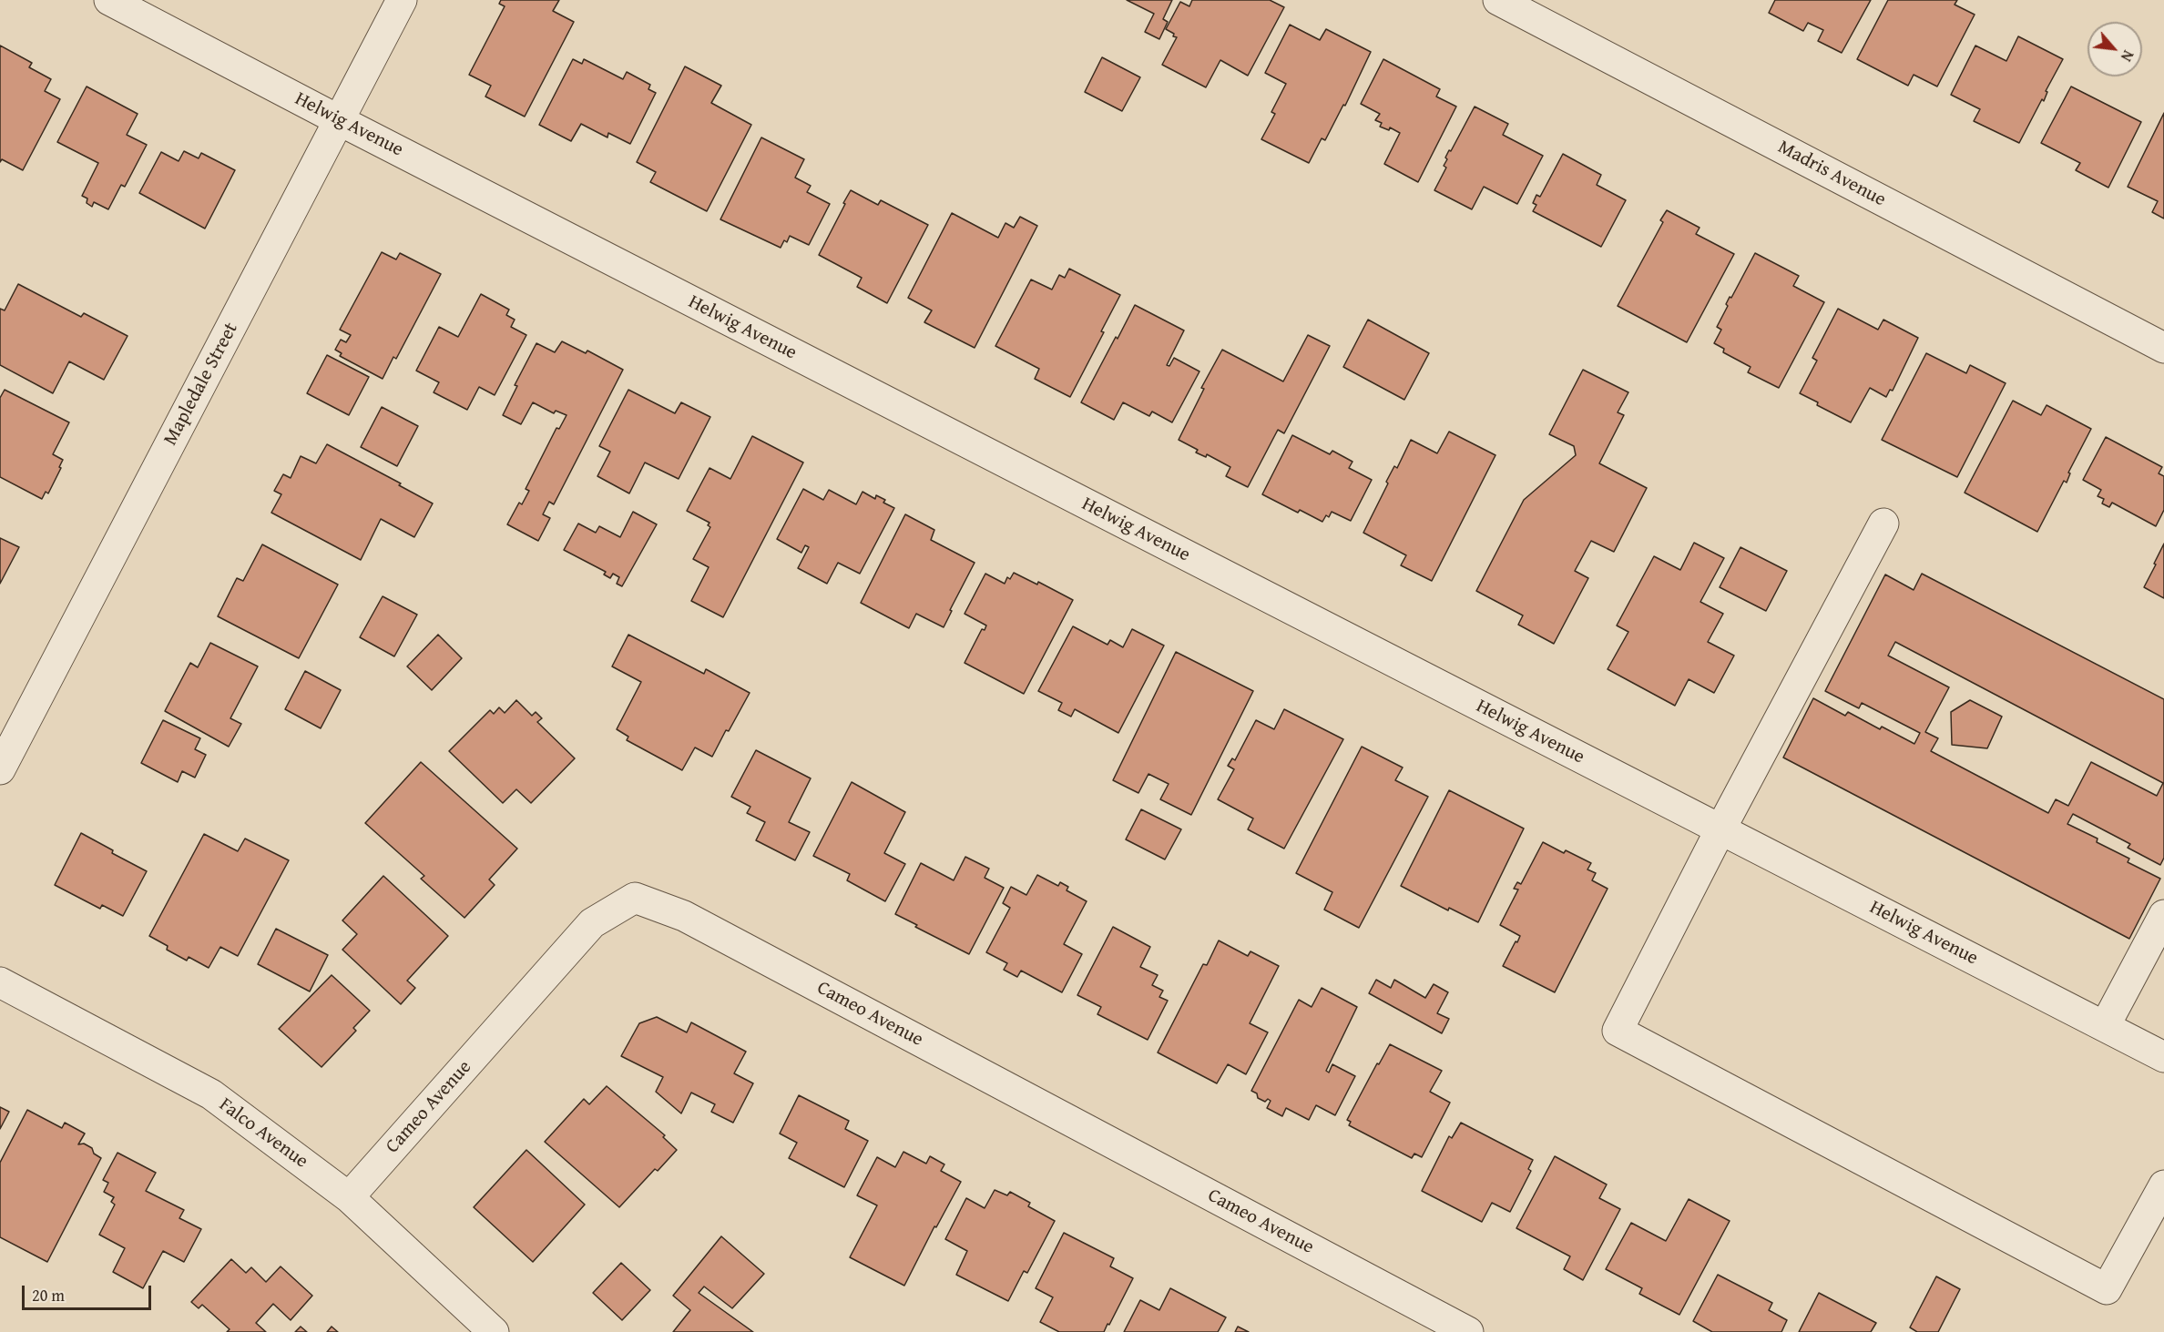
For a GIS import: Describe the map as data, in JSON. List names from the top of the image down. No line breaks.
{"streets":{"street":["Helwig Avenue","Madris Avenue","Mapledale Street","Cameo Avenue","Falco Avenue"]},"crossings":[["Helwig Avenue","Mapledale Street"],["Cameo Avenue","Falco Avenue"]],"scale_bar":"20 m","north":"bottom right"}
